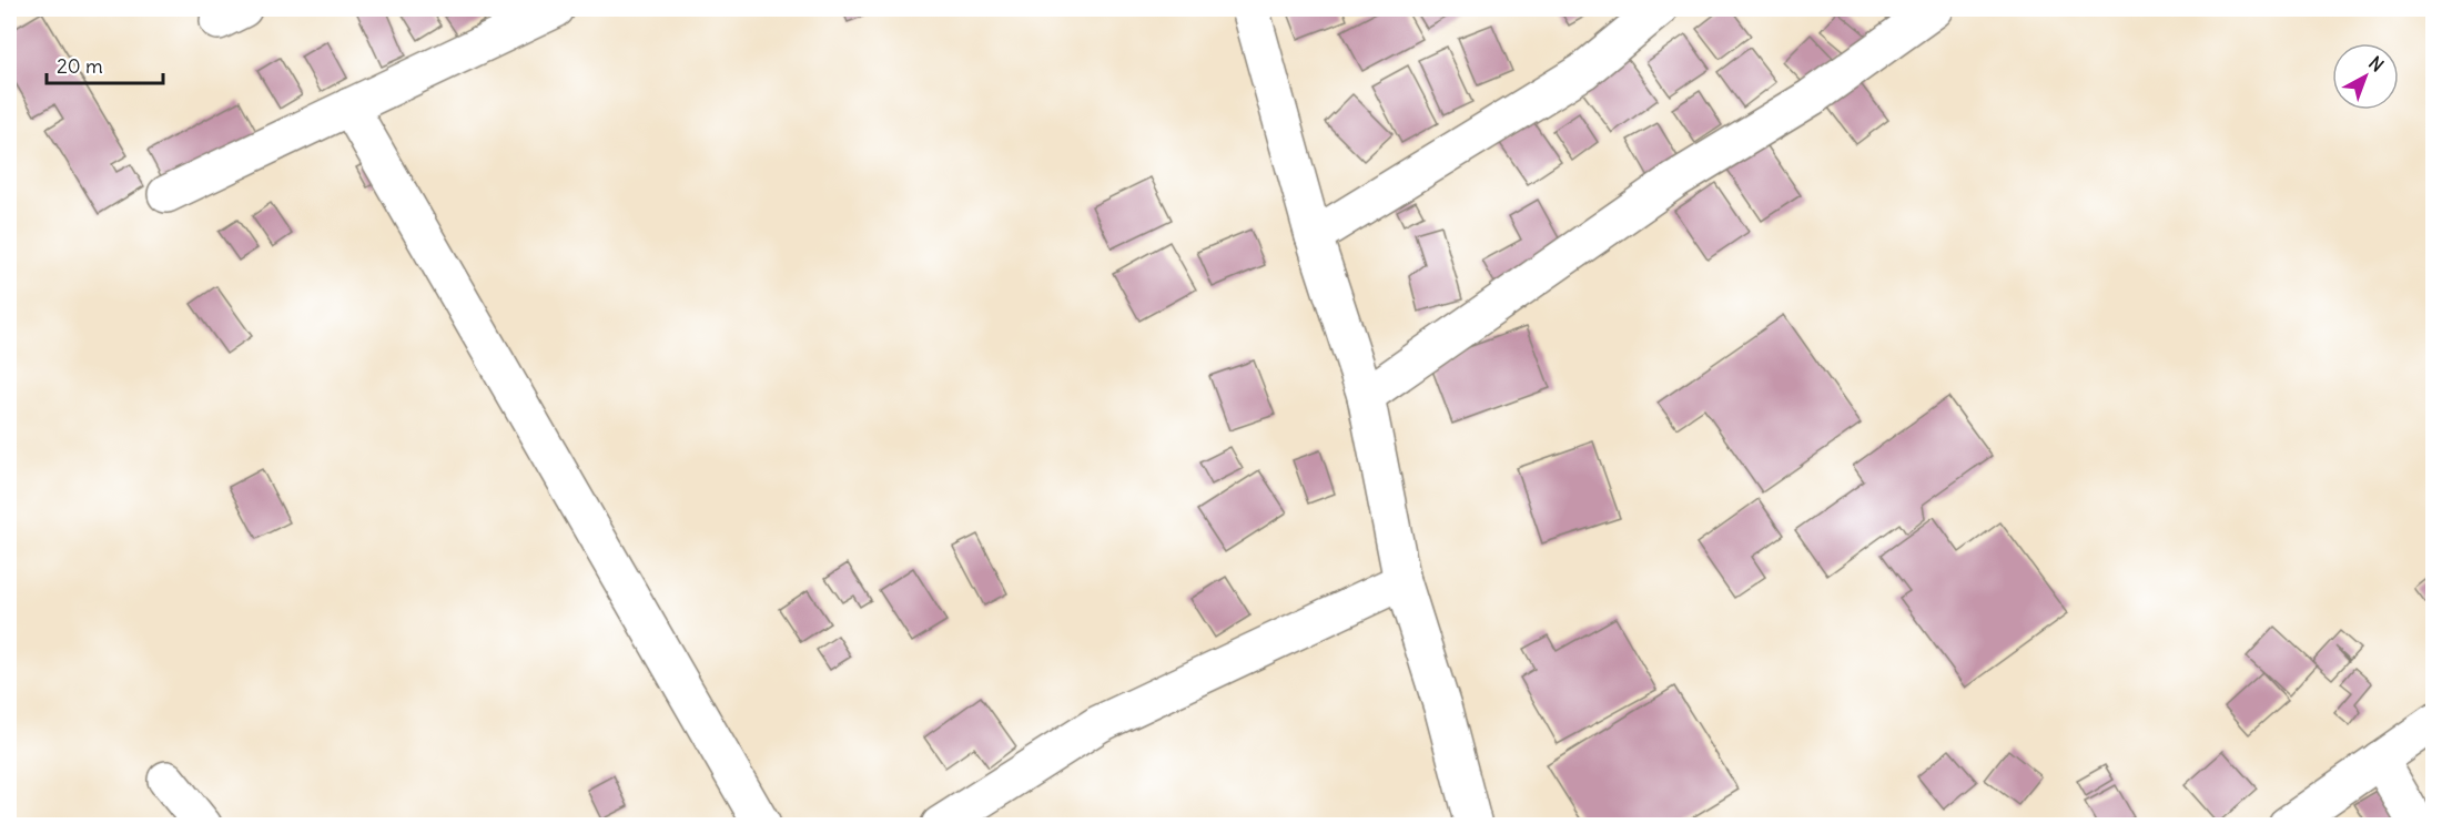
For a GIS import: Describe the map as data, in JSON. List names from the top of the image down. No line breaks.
{"scale_bar":"20 m","north":"top right"}
